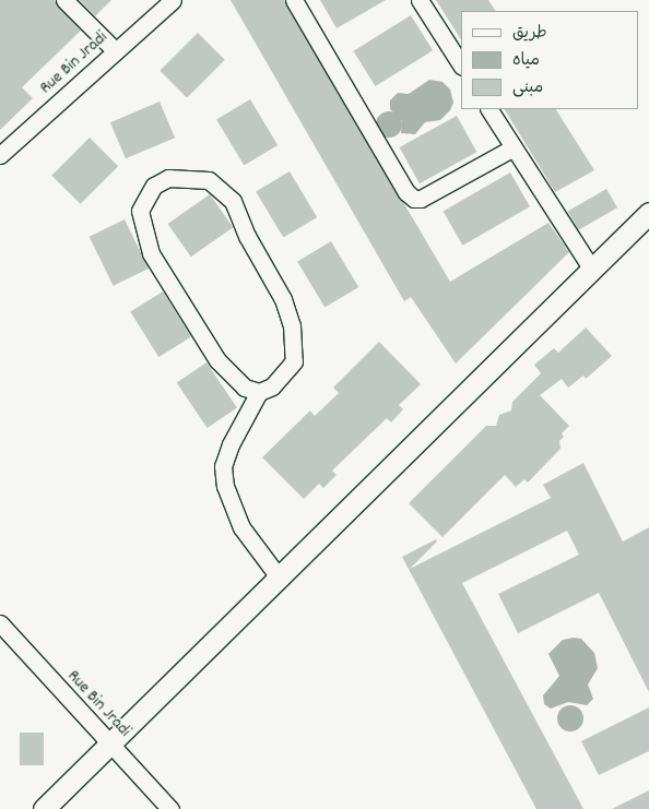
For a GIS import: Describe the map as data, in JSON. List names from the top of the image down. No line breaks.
{"streets":{"street":["Rue Bin Jradi"]},"legend":["طريق","مياه","مبنى"]}
